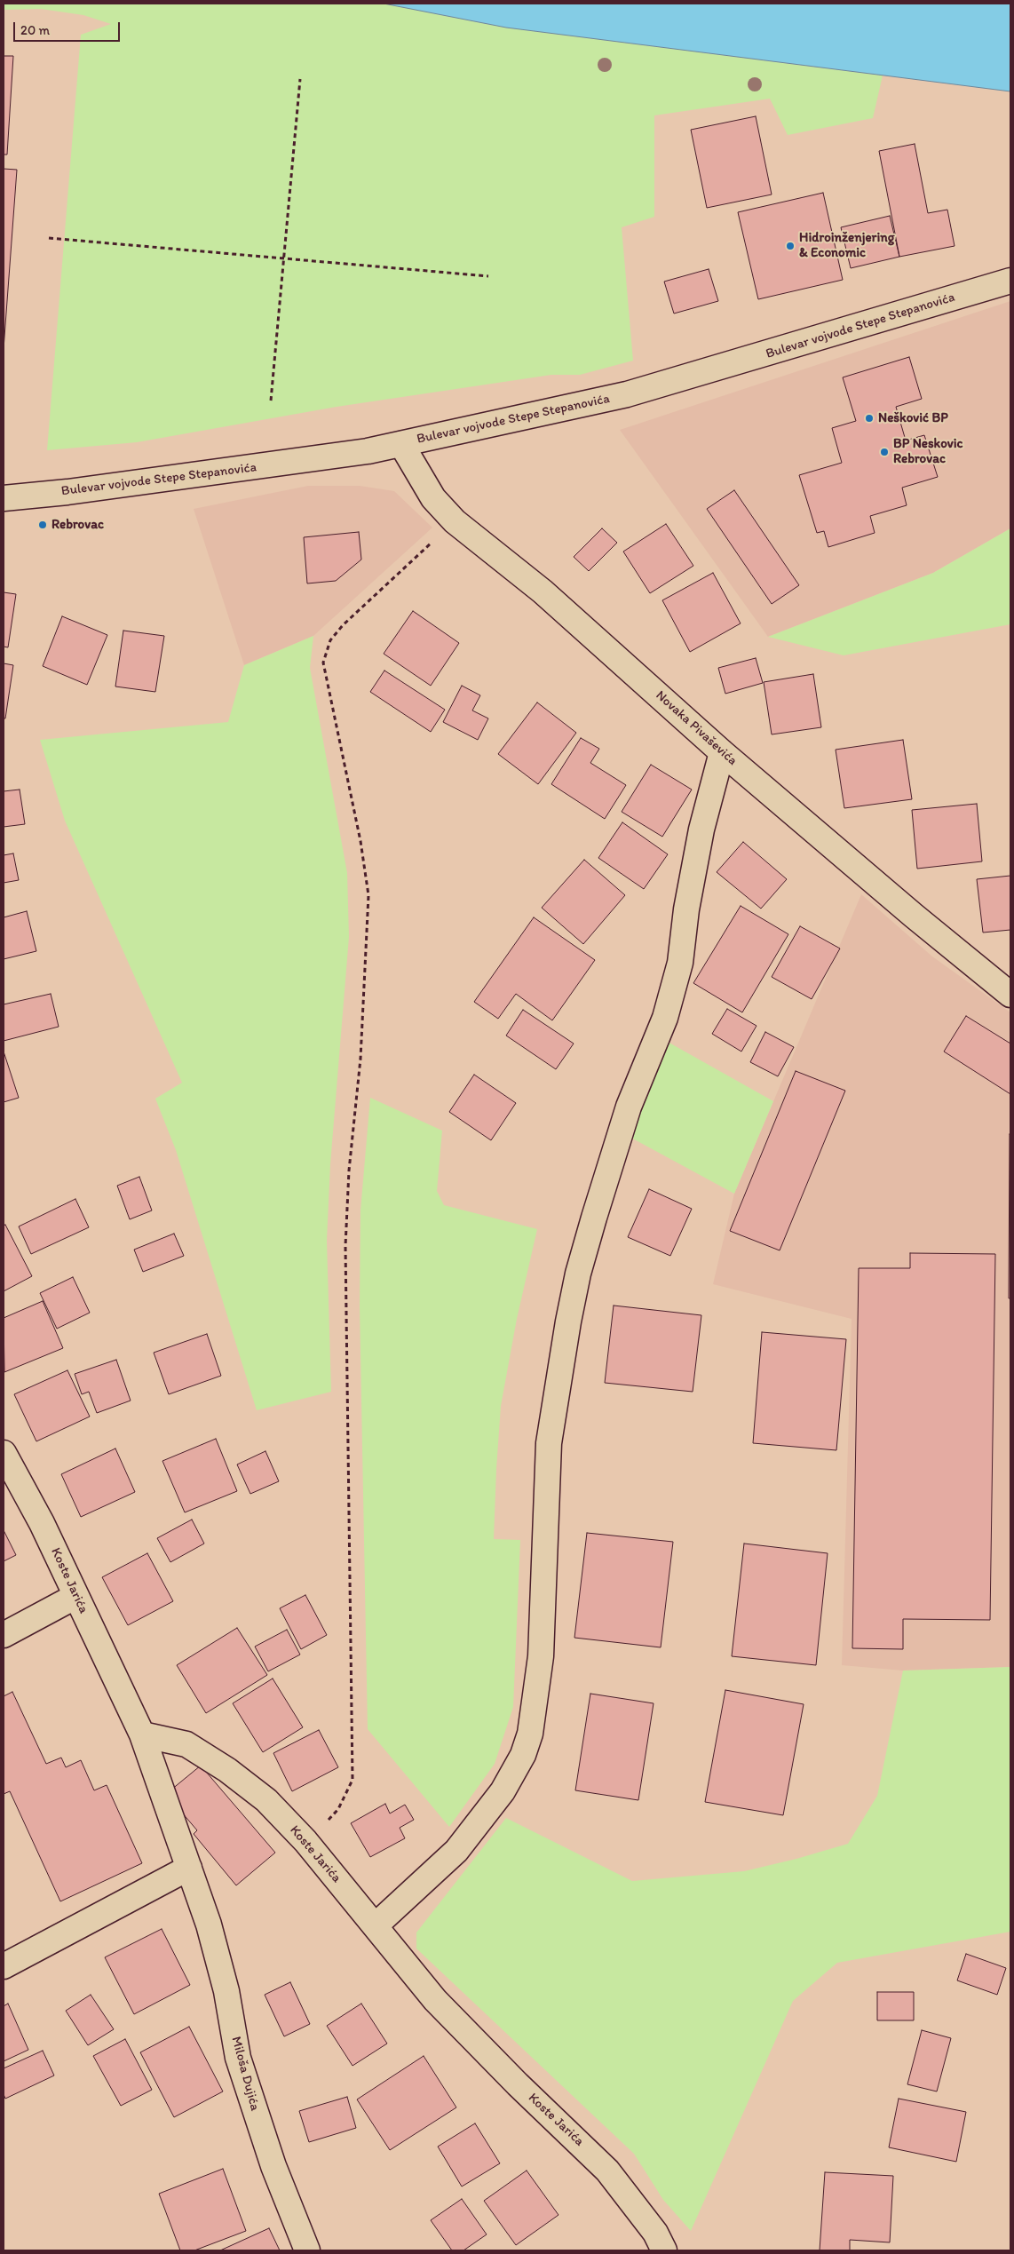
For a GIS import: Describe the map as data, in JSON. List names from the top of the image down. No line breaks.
{"streets":{"street":["Bulevar vojvode Stepe Stepanovića","Novaka Pivaševića","Koste Jarića","Miloša Dujića"]},"crossings":[["Bulevar vojvode Stepe Stepanovića","Novaka Pivaševića"],["Koste Jarića","Miloša Dujića"]],"places":["Hidroinženjering & Economic","Nešković BP","BP Neskovic Rebrovac","Rebrovac"],"scale_bar":"20 m"}
